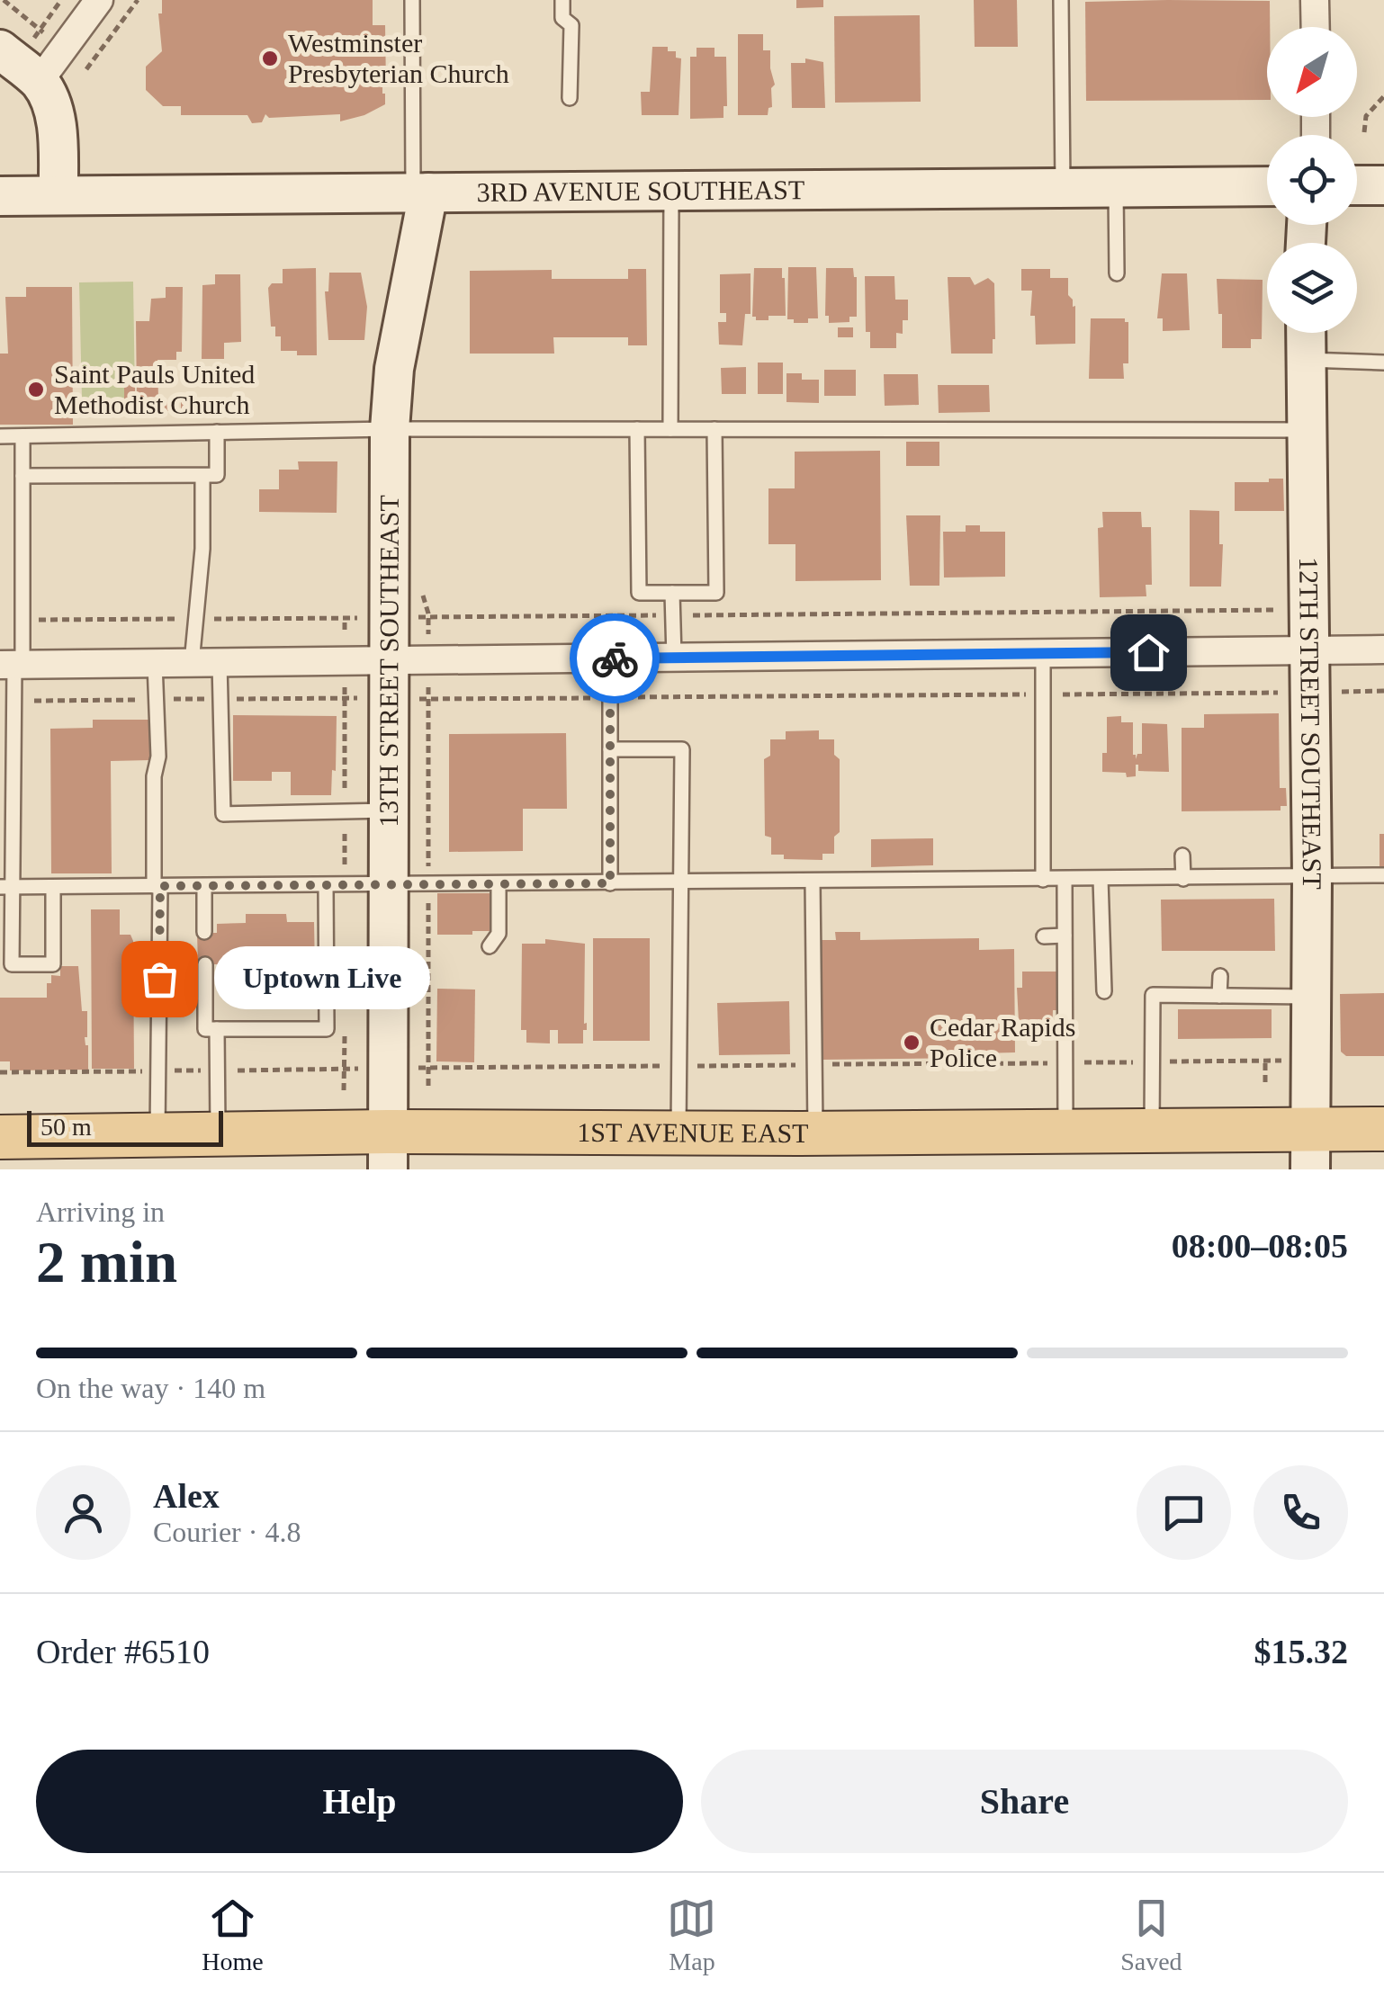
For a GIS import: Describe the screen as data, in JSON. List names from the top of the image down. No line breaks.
{"streets":{"main road":["3RD AVENUE SOUTHEAST","13TH STREET SOUTHEAST","12TH STREET SOUTHEAST","1ST AVENUE EAST"]},"crossings":[["3RD AVENUE SOUTHEAST","13TH STREET SOUTHEAST"],["13TH STREET SOUTHEAST","1ST AVENUE EAST"],["12TH STREET SOUTHEAST","1ST AVENUE EAST"]],"places":["Westminster Presbyterian Church","Saint Pauls United Methodist Church","Uptown Live","Cedar Rapids Police"],"scale_bar":"50 m","north":"bottom left","page":{"bubble":"Uptown Live","scale":"50 m","heading":["2 min","Arriving in","08:00–08:05"],"panel":["Alex","Courier · 4.8","Order #6510","$15.32"],"bar":"On the way · 140 m","buttons":["Help","Share"],"tabs":["Home","Map","Saved"]}}
